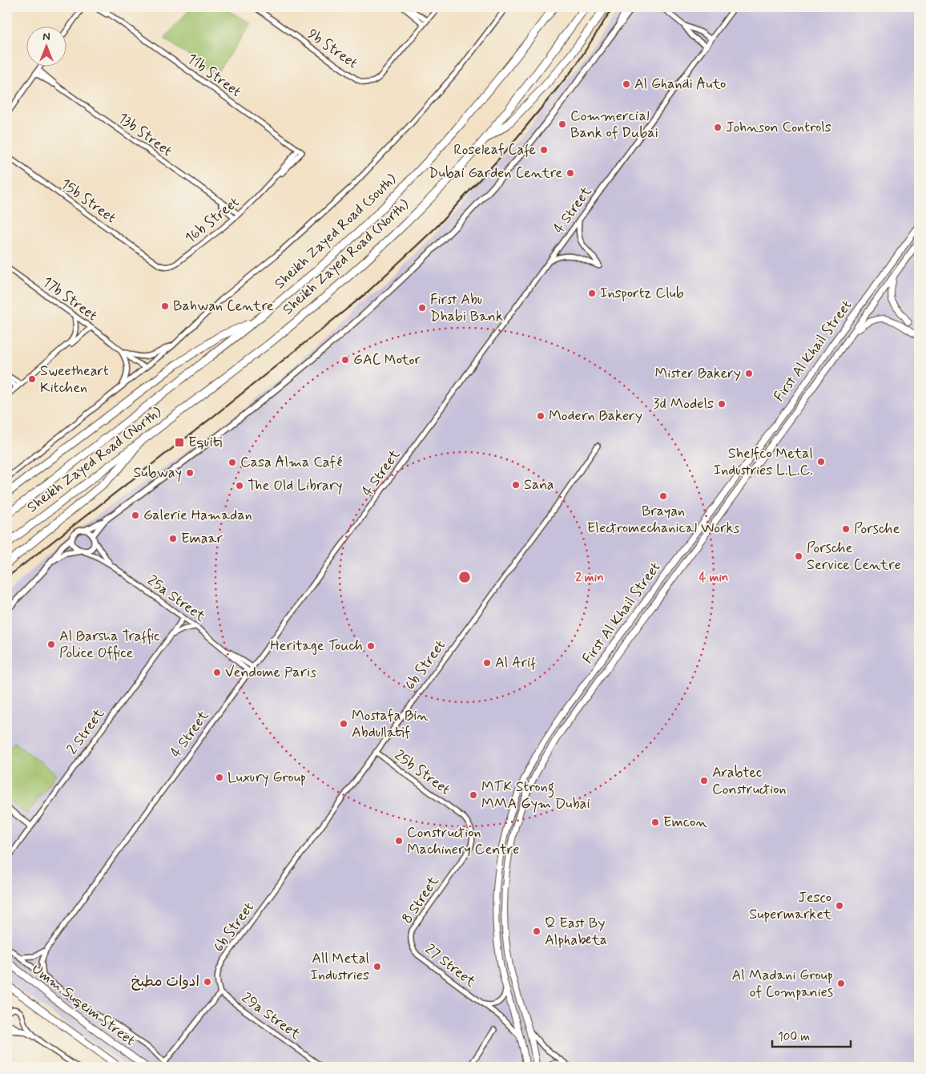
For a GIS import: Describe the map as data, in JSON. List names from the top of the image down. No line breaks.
{"streets":{"highway":["Sheikh Zayed Road (south)","Sheikh Zayed Road (North)"],"main road":["First Al Khail Street","Umm Suqeim Street"],"street":["9b Street","11b Street","13b Street","15b Street","4 Street","16b Street","17b Street","25a Street","6b Street","2 Street","25b Street","8 Street","27 Street","29a Street"]},"crossings":[["11b Street","16b Street"],["13b Street","16b Street"],["15b Street","16b Street"],["4 Street","25a Street"],["First Al Khail Street","27 Street"],["25a Street","2 Street"],["6b Street","25b Street"],["6b Street","29a Street"],["25b Street","8 Street"],["8 Street","27 Street"]],"places":{"other":["Al Ghandi Auto","Commercial Bank of Dubai","Johnson Controls","Roseleaf Cafe","Dubai Garden Centre","Insportz Club","Bahwan Centre","First Abu Dhabi Bank","GAC Motor","Mister Bakery","Sweetheart Kitchen","3d Models","Modern Bakery","Shelfco Metal Industries L.L.C.","Casa Alma Café","Subway","Sana","The Old Library","Brayan Electromechanical Works","Galerie Hamadan","Porsche","Emaar","Porsche Service Centre","Al Barsha Traffic Police Office","Heritage Touch","Al Arif","Vendome Paris","Mostafa Bin Abdullatif","Luxury Group","Arabtec Construction","MTK Strong MMA Gym Dubai","Emcon","Construction Machinery Centre","Jesco Supermarket","Q East By Alphabeta","All Metal Industries","ادوات مطبخ","Al Madani Group of Companies"],"transit":["Equiti"]},"scale_bar":"100 m","north":"top","rings":["2 min","4 min"]}
